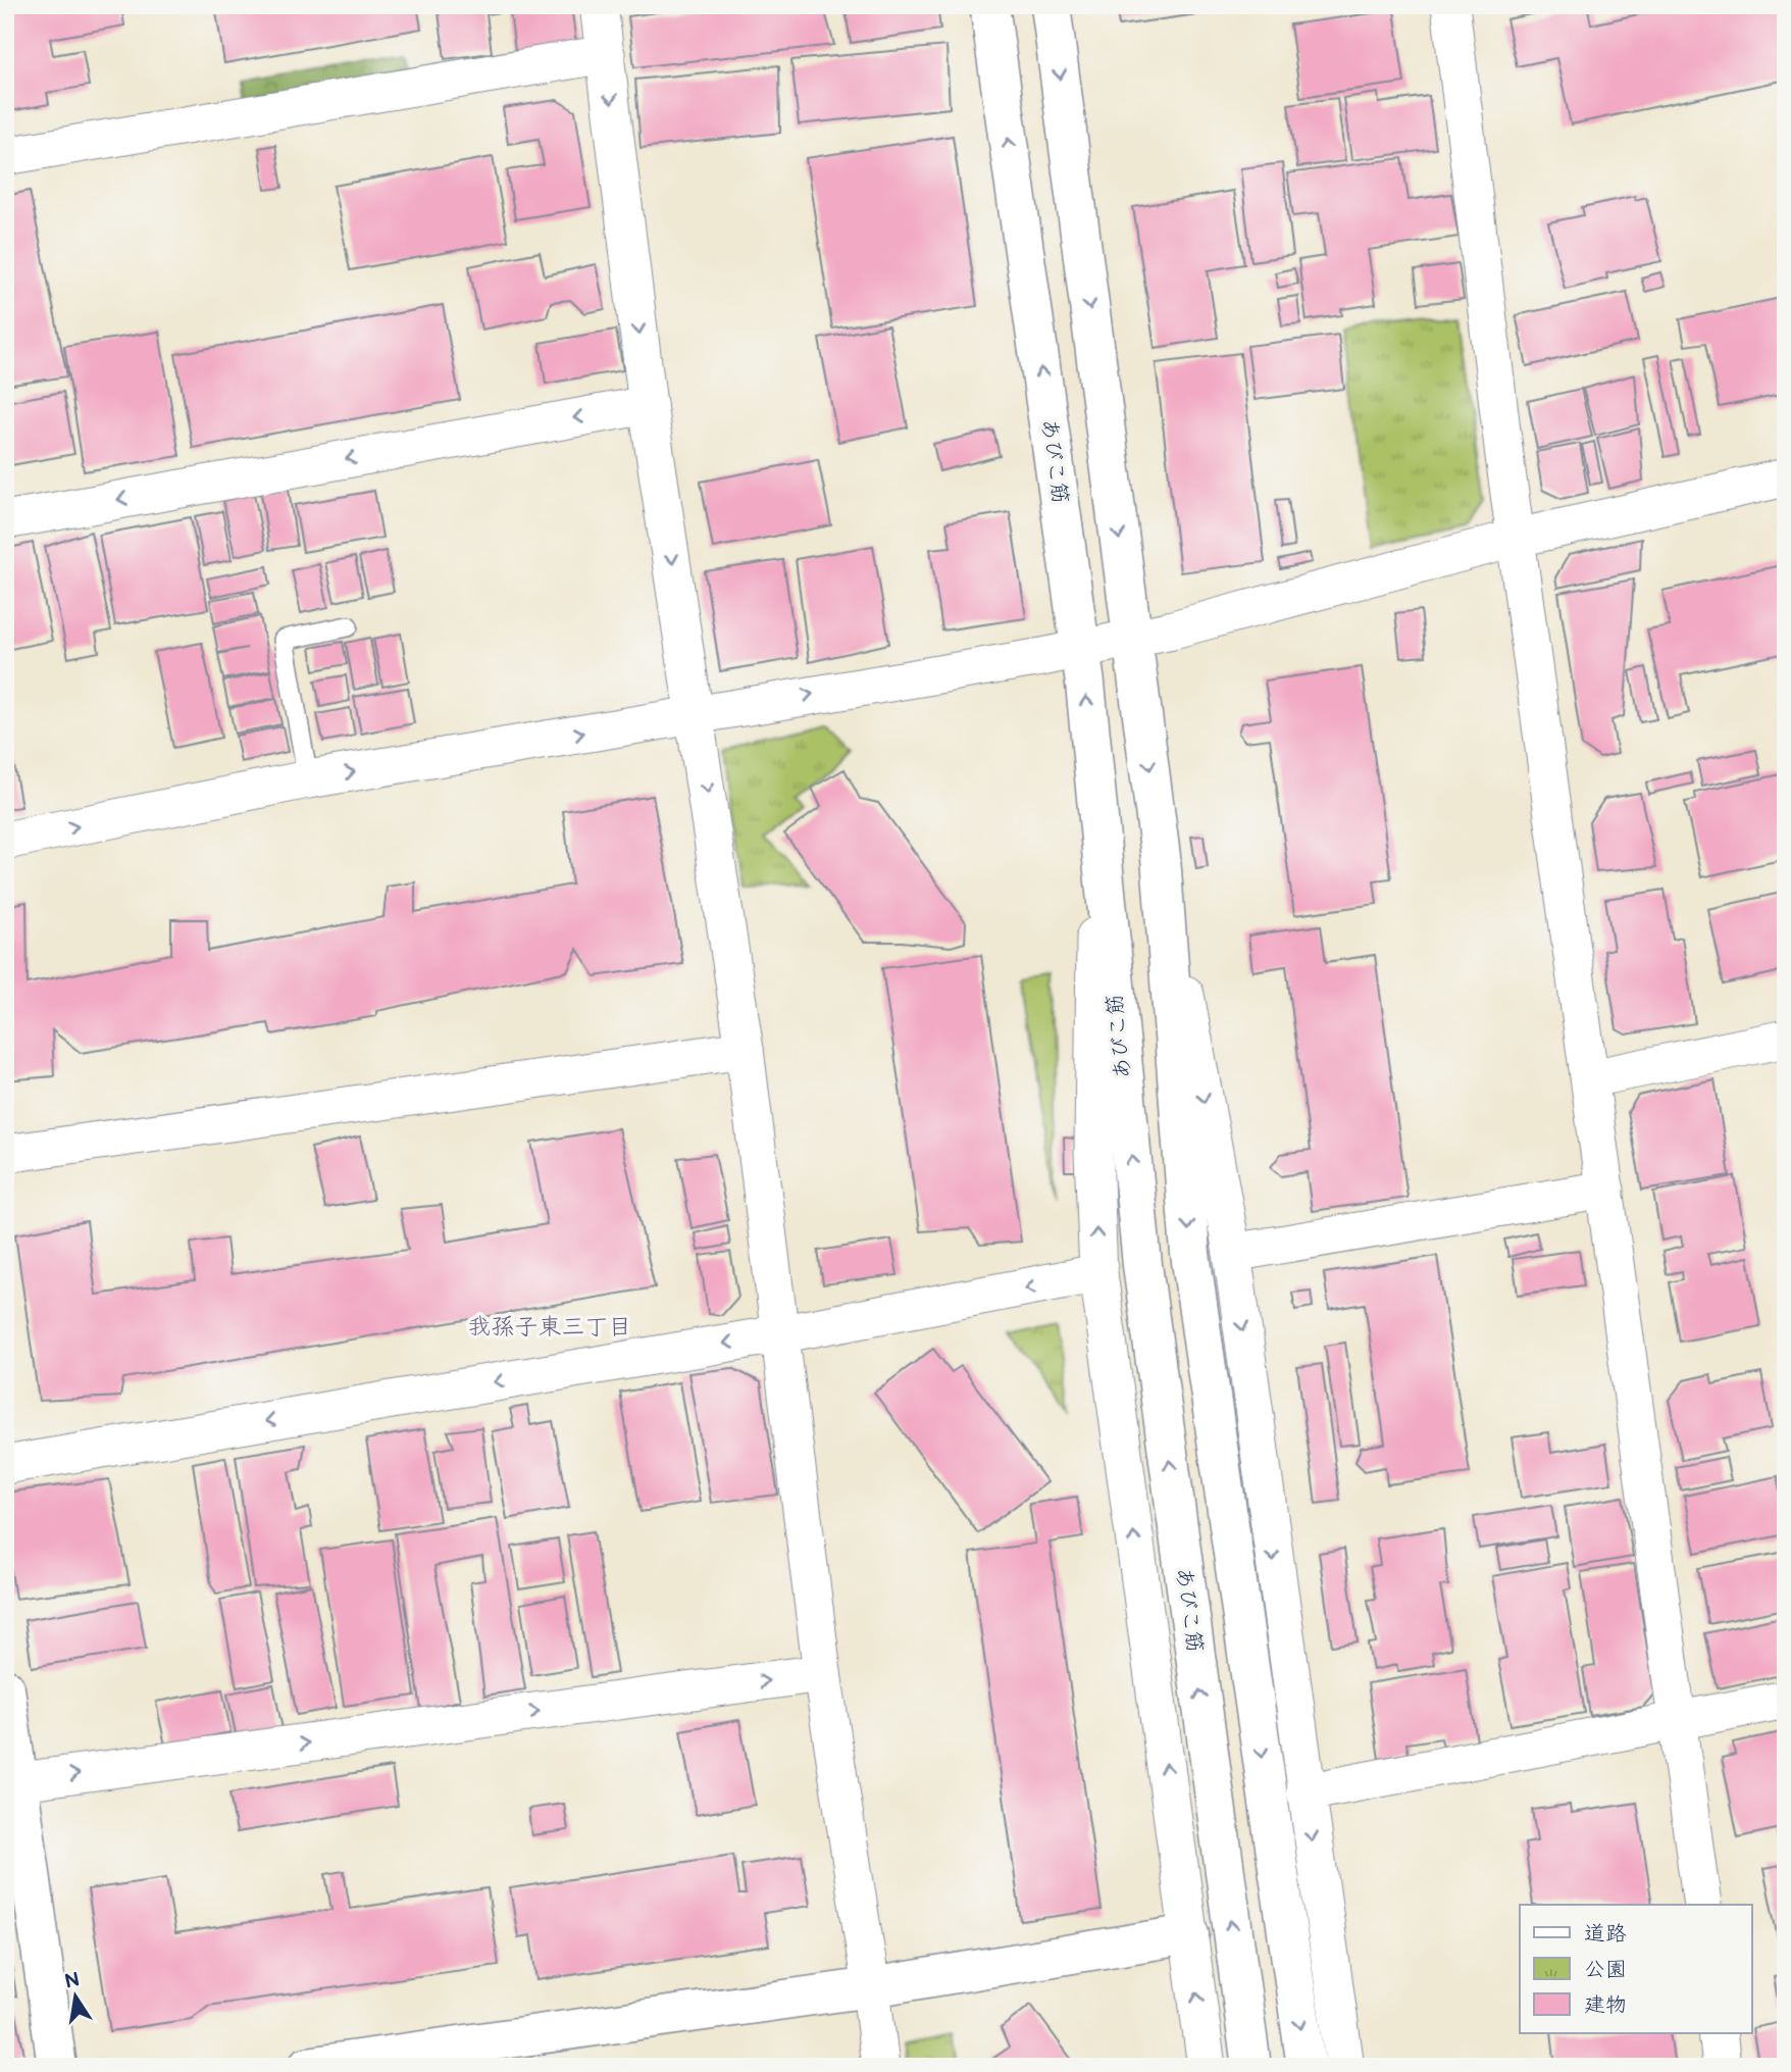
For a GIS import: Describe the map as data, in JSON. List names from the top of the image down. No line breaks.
{"streets":{"main road":["あびこ筋"]},"districts":["我孫子東三丁目"],"legend":["道路","公園","建物"],"north":"top"}
